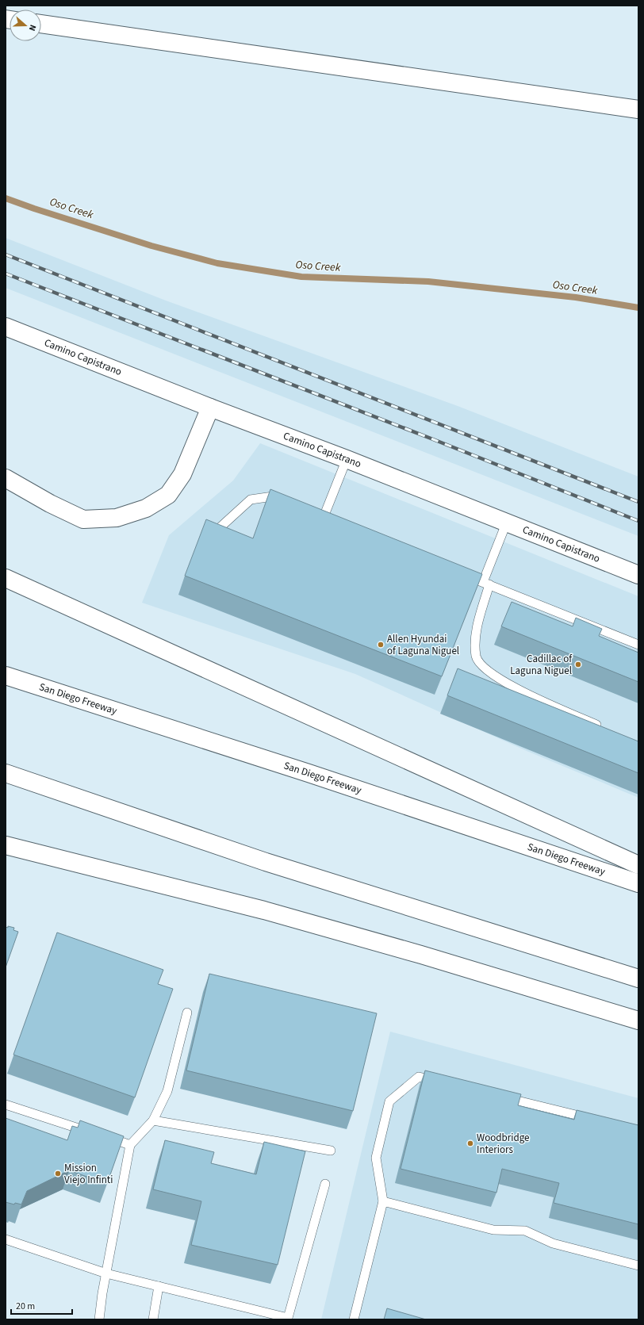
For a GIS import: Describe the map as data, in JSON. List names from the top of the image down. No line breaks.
{"streets":{"main road":["Camino Capistrano","San Diego Freeway"]},"water":["Oso Creek"],"places":["Allen Hyundai of Laguna Niguel","Cadillac of Laguna Niguel","Woodbridge Interiors","Mission Viejo Infinti"],"scale_bar":"20 m","north":"right"}
